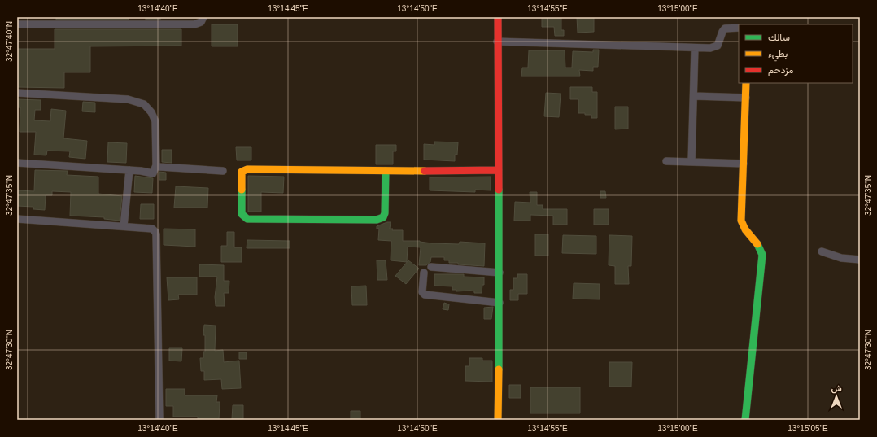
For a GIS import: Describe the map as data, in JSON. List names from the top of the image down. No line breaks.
{"legend":["سالك","بطيء","مزدحم"],"north":"top","coordinates":["13°14'40\"E","13°14'45\"E","13°14'50\"E","13°14'55\"E","13°15'00\"E","32°47'40\"N","32°47'35\"N","32°47'30\"N","13°15'05\"E"]}
